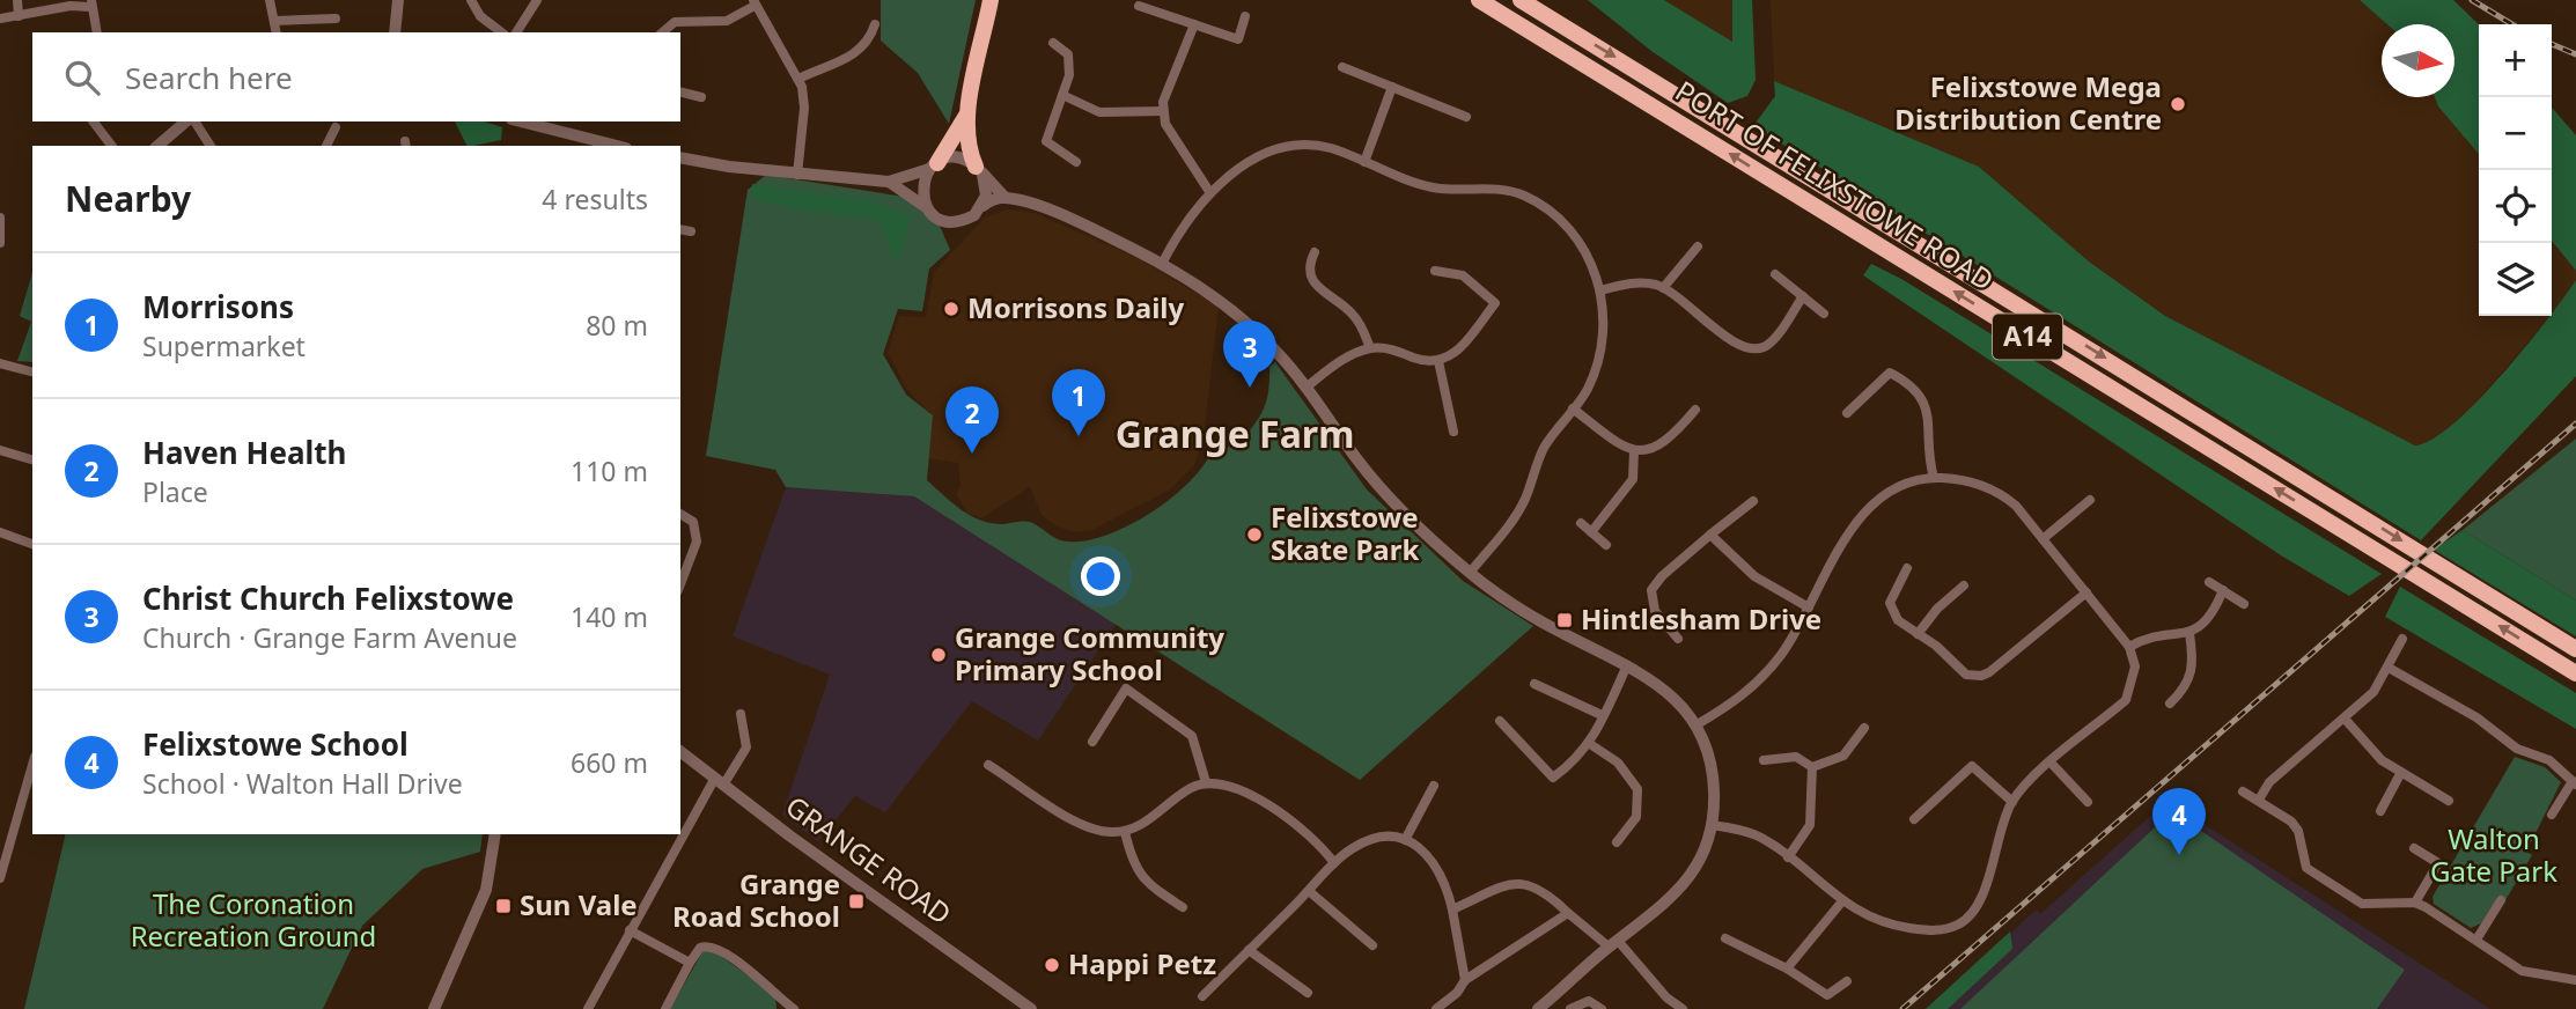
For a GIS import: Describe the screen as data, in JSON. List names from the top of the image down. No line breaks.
{"streets":{"highway":["PORT OF FELIXSTOWE ROAD","A14"],"street":["GRANGE ROAD"]},"districts":["Grange Farm"],"parks":["Walton Gate Park","The Coronation Recreation Ground"],"places":{"other":["Felixstowe Mega Distribution Centre","Morrisons Daily","Felixstowe Skate Park","Grange Community Primary School","Happi Petz"],"transit":["Hintlesham Drive","Grange Road School","Sun Vale"]},"north":"right","page":{"map_buttons":["+","−"],"search":"Search here","heading":["Nearby","4 results"],"list":[{"mark":"1","name":"Morrisons","note":"Supermarket","value":"80 m"},{"mark":"2","name":"Haven Health","note":"Place","value":"110 m"},{"mark":"3","name":"Christ Church Felixstowe","note":"Church · Grange Farm Avenue","value":"140 m"},{"mark":"4","name":"Felixstowe School","note":"School · Walton Hall Drive","value":"660 m"}],"pins":["3","1","2","4"]}}
